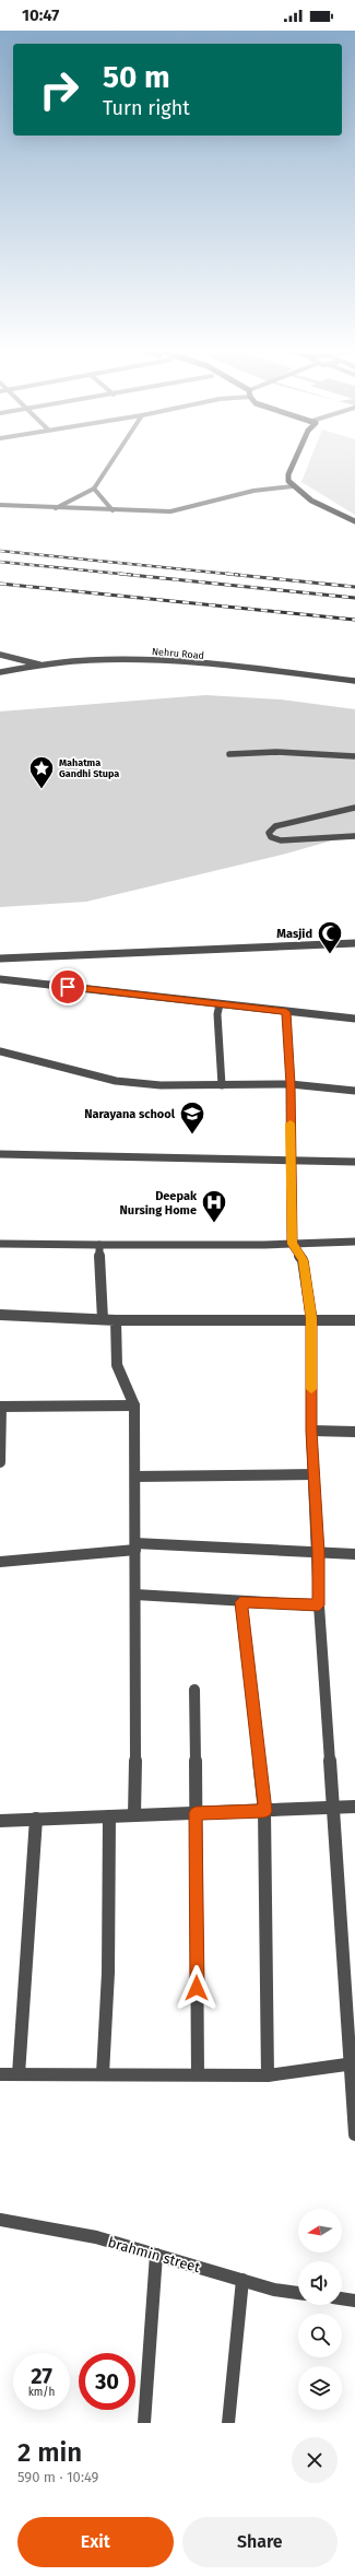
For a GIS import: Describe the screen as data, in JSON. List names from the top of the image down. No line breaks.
{"streets":{"street":["Nehru Road","brahmin street"]},"places":{"place":["Mahatma Gandhi Stupa"],"mosque":["Masjid"],"school or university":["Narayana school"],"hospital":["Deepak Nursing Home"]},"north":"left","page":{"status":"10:47","turn":["50 m","Turn right"],"speed":"27 km/h","limit":"30","heading":["2 min","590 m · 10:49"],"buttons":["Exit","Share"]}}
